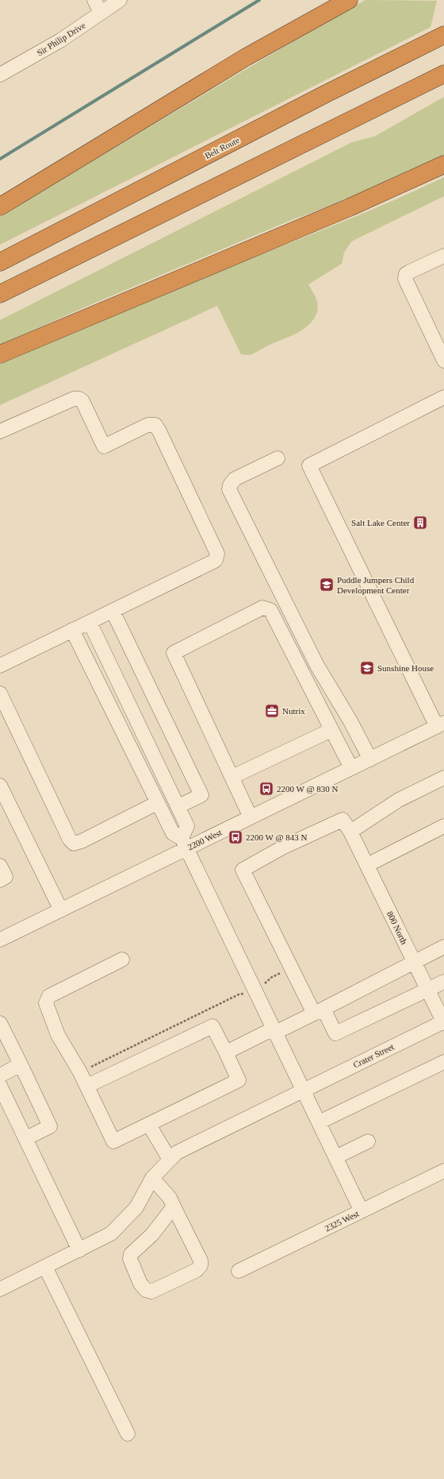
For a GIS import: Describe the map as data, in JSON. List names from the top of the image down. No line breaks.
{"streets":{"highway":["Belt Route"],"street":["Sir Philip Drive","2200 West","800 North","Crater Street","2325 West"]},"crossings":[["800 North","Crater Street"]],"places":{"building":["Salt Lake Center"],"school or university":["Puddle Jumpers Child Development Center","Sunshine House"],"office":["Nutrix"],"bus stop":["2200 W @ 830 N","2200 W @ 843 N"]}}
